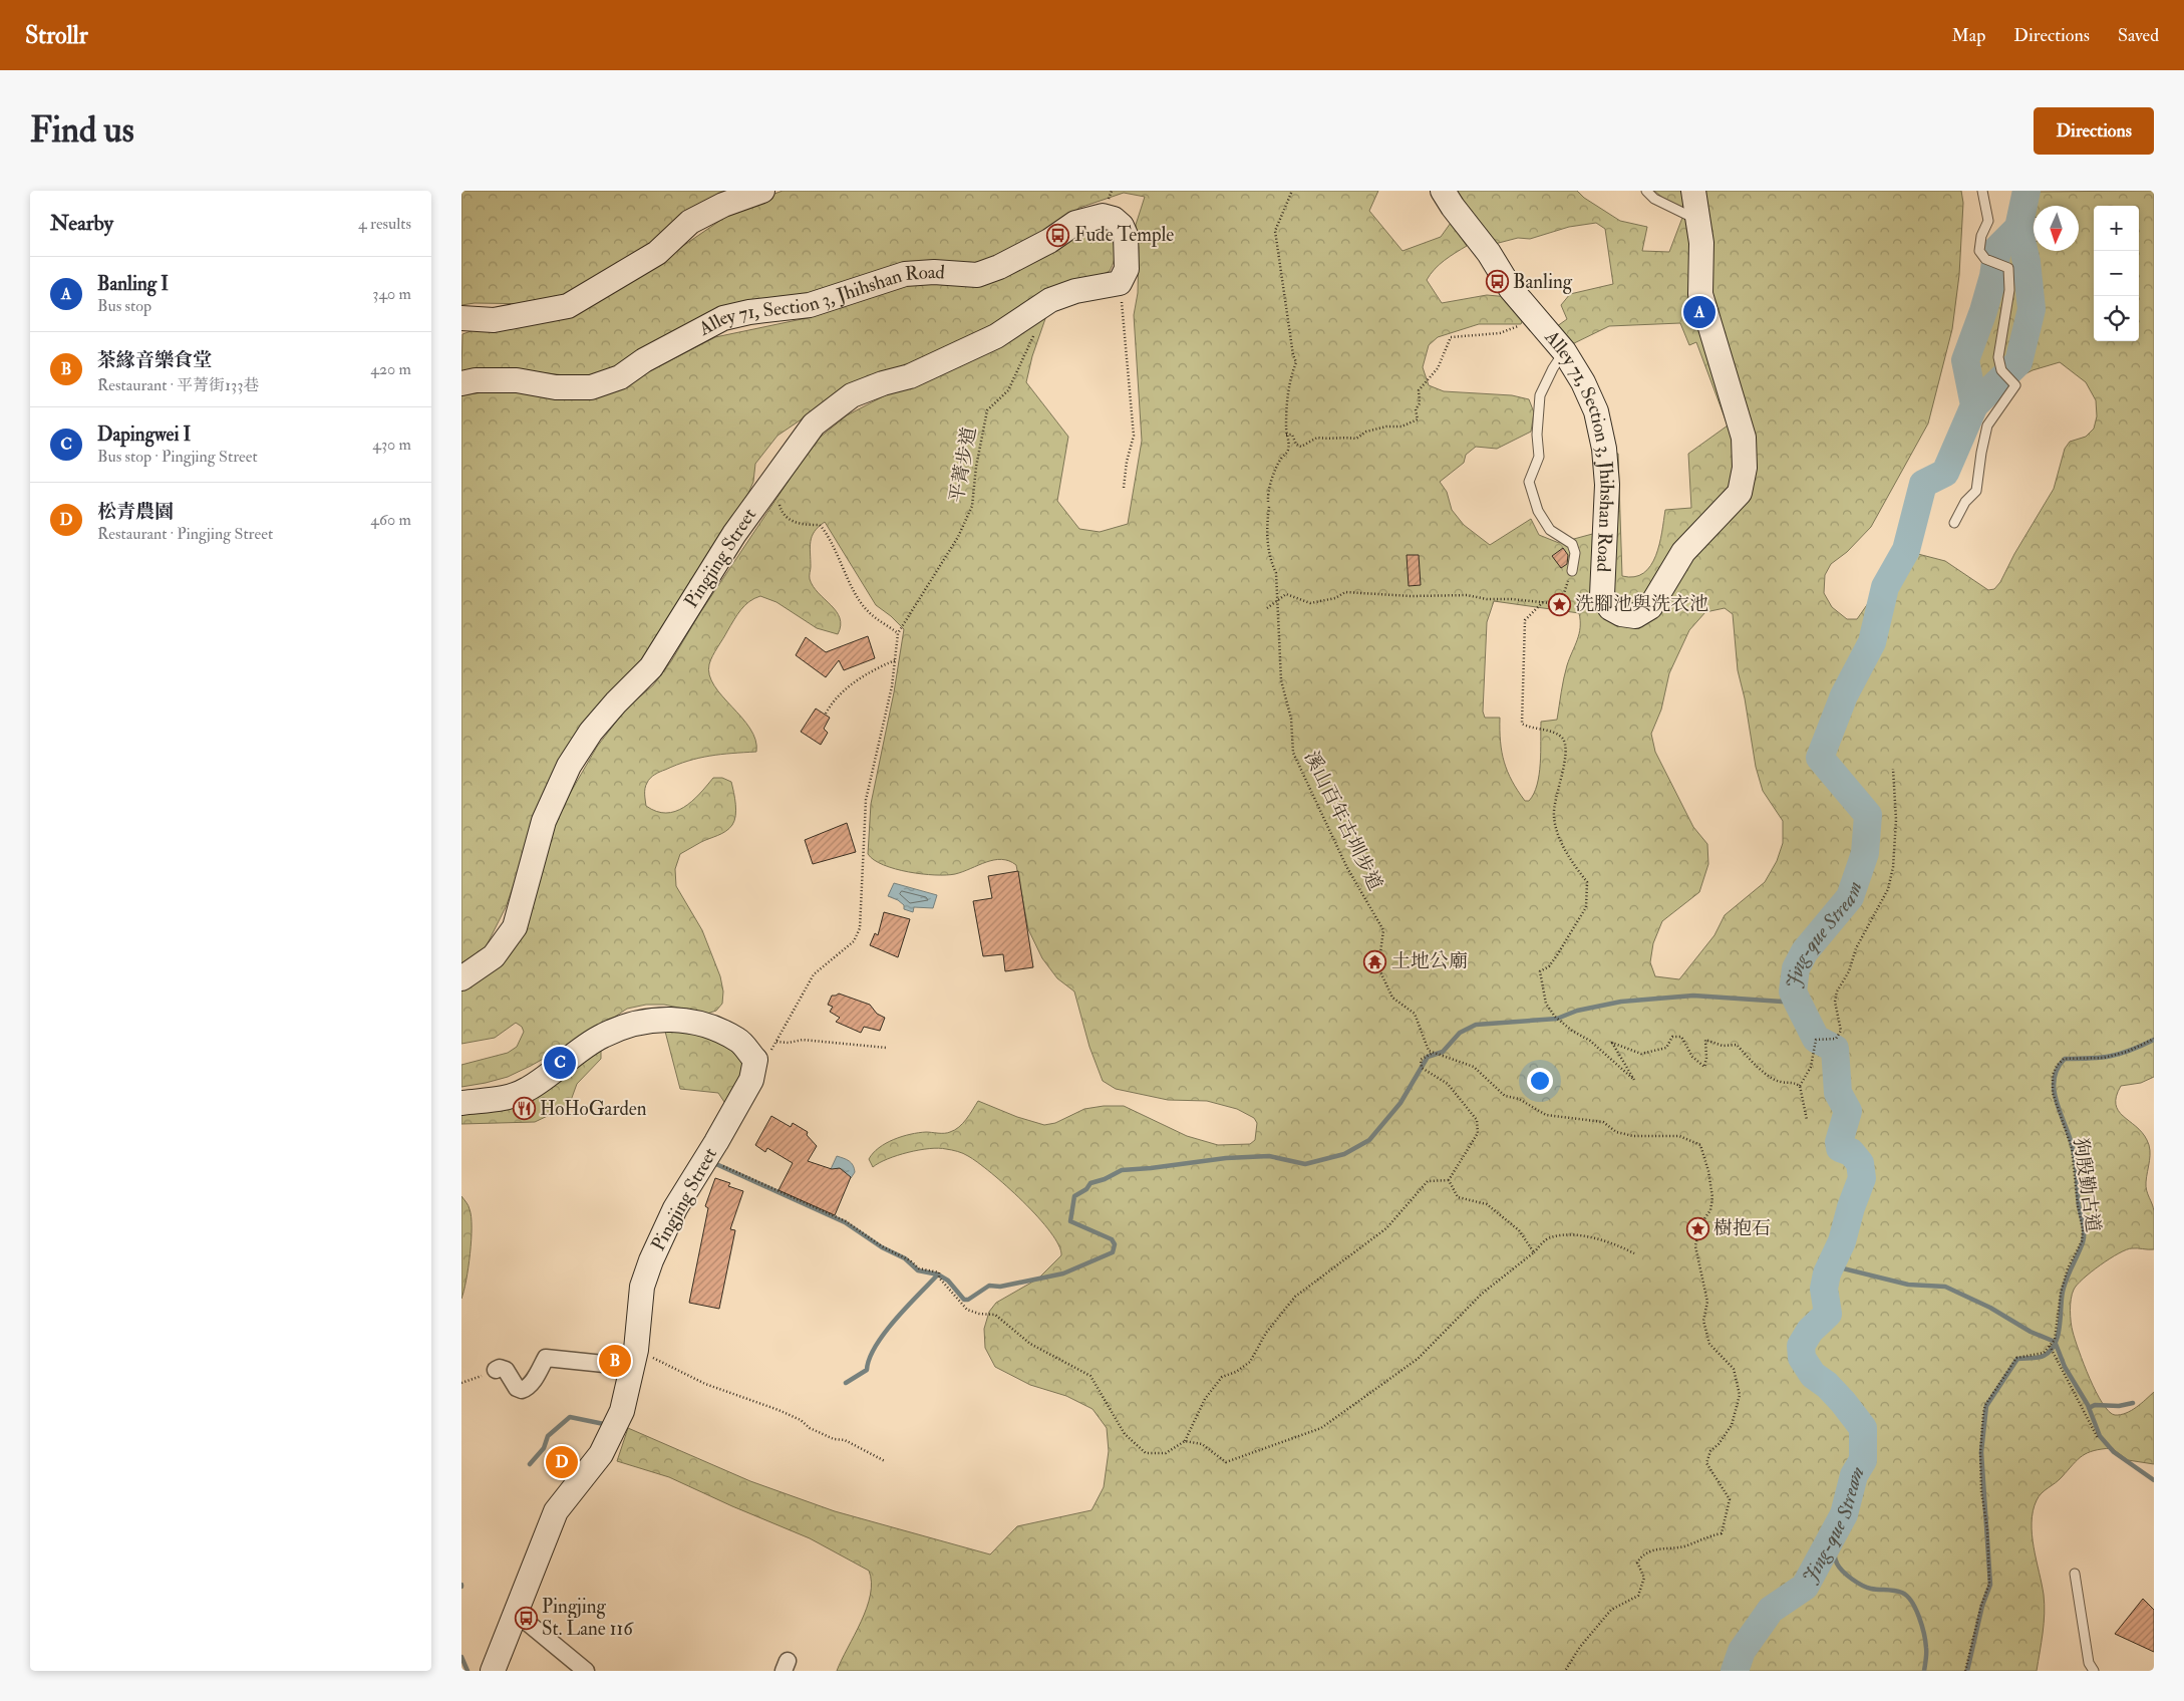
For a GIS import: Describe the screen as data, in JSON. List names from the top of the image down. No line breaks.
{"streets":{"street":["Alley 71, Section 3, Jhihshan Road","Pingjing Street"],"path":["平菁步道","溪山百年古圳步道","狗殷勤古道"]},"crossings":[["Alley 71, Section 3, Jhihshan Road","Pingjing Street"]],"water":["Jing-que Stream"],"places":{"bus stop":["Fude Temple","Banling","Pingjing St. Lane 116"],"place":["洗腳池與洗衣池","樹抱石"],"temple":["土地公廟"],"restaurant":["HoHoGarden"]},"north":"bottom","page":{"header":"Strollr","nav":["Map","Directions","Saved"],"buttons":"Directions","title":"Find us","heading":["Nearby","4 results"],"map_buttons":["+","−"],"list":[{"mark":"A","name":"Banling I","note":"Bus stop","value":"340 m"},{"mark":"B","name":"茶緣音樂食堂","note":"Restaurant · 平菁街133巷","value":"420 m"},{"mark":"C","name":"Dapingwei I","note":"Bus stop · Pingjing Street","value":"430 m"},{"mark":"D","name":"松青農園","note":"Restaurant · Pingjing Street","value":"460 m"}],"pins":["A","C","B","D"]}}
